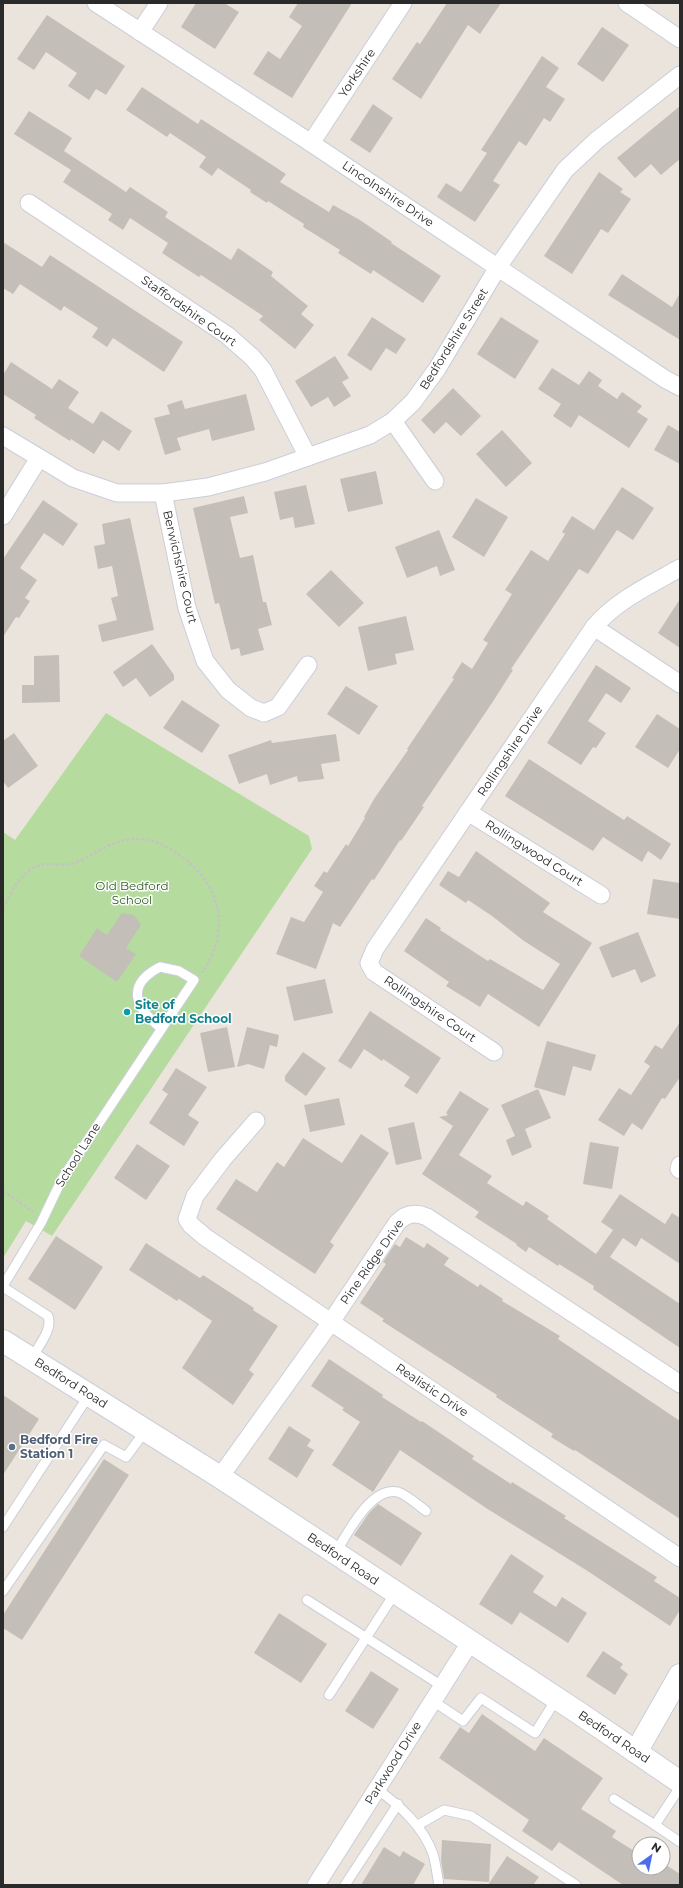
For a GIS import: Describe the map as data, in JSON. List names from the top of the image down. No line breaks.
{"streets":{"main road":["Bedford Road"],"street":["Yorkshire","Lincolnshire Drive","Staffordshire Court","Bedfordshire Street","Berwichshire Court","Rollingshire Drive","Rollingwood Court","Rollingshire Court","Pine Ridge Drive","Realistic Drive","Parkwood Drive"],"lane":["School Lane"]},"crossings":[["Yorkshire","Lincolnshire Drive"],["Lincolnshire Drive","Bedfordshire Street"],["Staffordshire Court","Bedfordshire Street"],["Bedfordshire Street","Berwichshire Court"],["Rollingshire Drive","Rollingwood Court"],["Rollingshire Drive","Rollingshire Court"],["Pine Ridge Drive","Bedford Road"],["Pine Ridge Drive","Realistic Drive"],["Bedford Road","Parkwood Drive"]],"parks":["Old Bedford School"],"places":["Site of Bedford School","Bedford Fire Station 1"],"north":"top right"}
